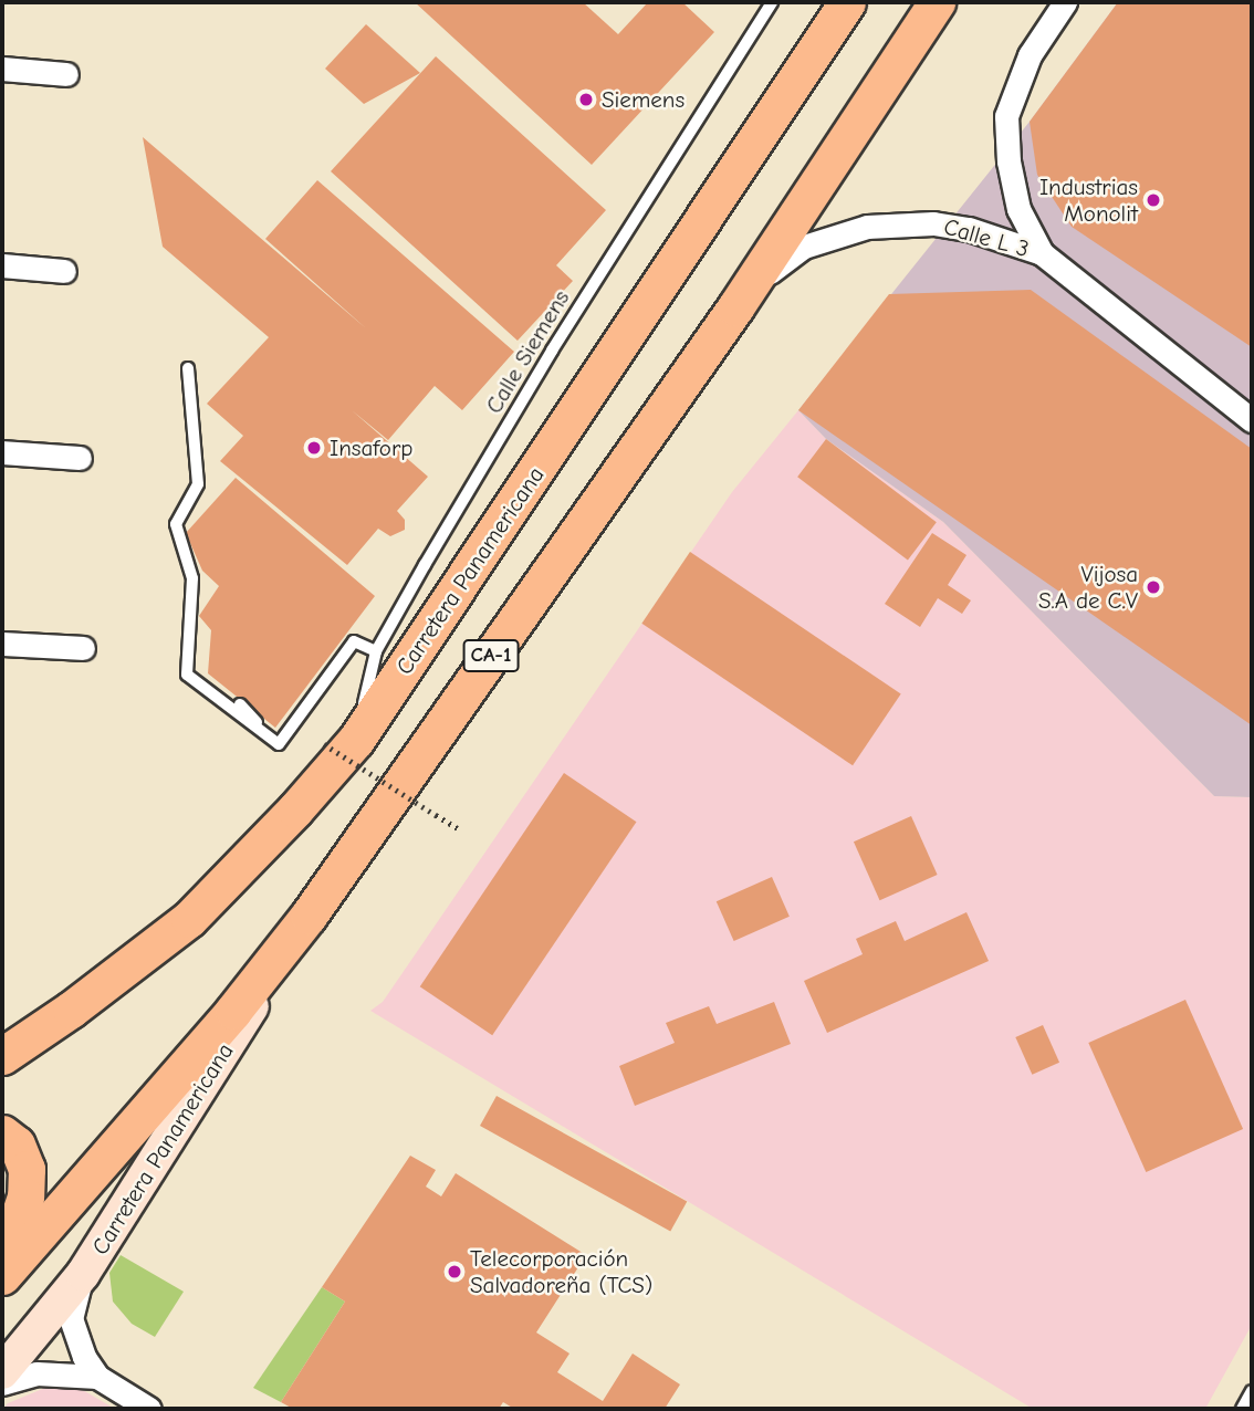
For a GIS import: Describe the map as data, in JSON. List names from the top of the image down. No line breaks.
{"streets":{"main road":["Carretera Panamericana","CA-1"],"street":["Calle L 3"],"lane":["Calle Siemens"]},"crossings":[["Calle L 3","Carretera Panamericana"],["Calle Siemens","Carretera Panamericana"]],"places":["Siemens","Industrias Monolit","Insaforp","Vijosa S.A de C.V","Telecorporación Salvadoreña (TCS)"]}
